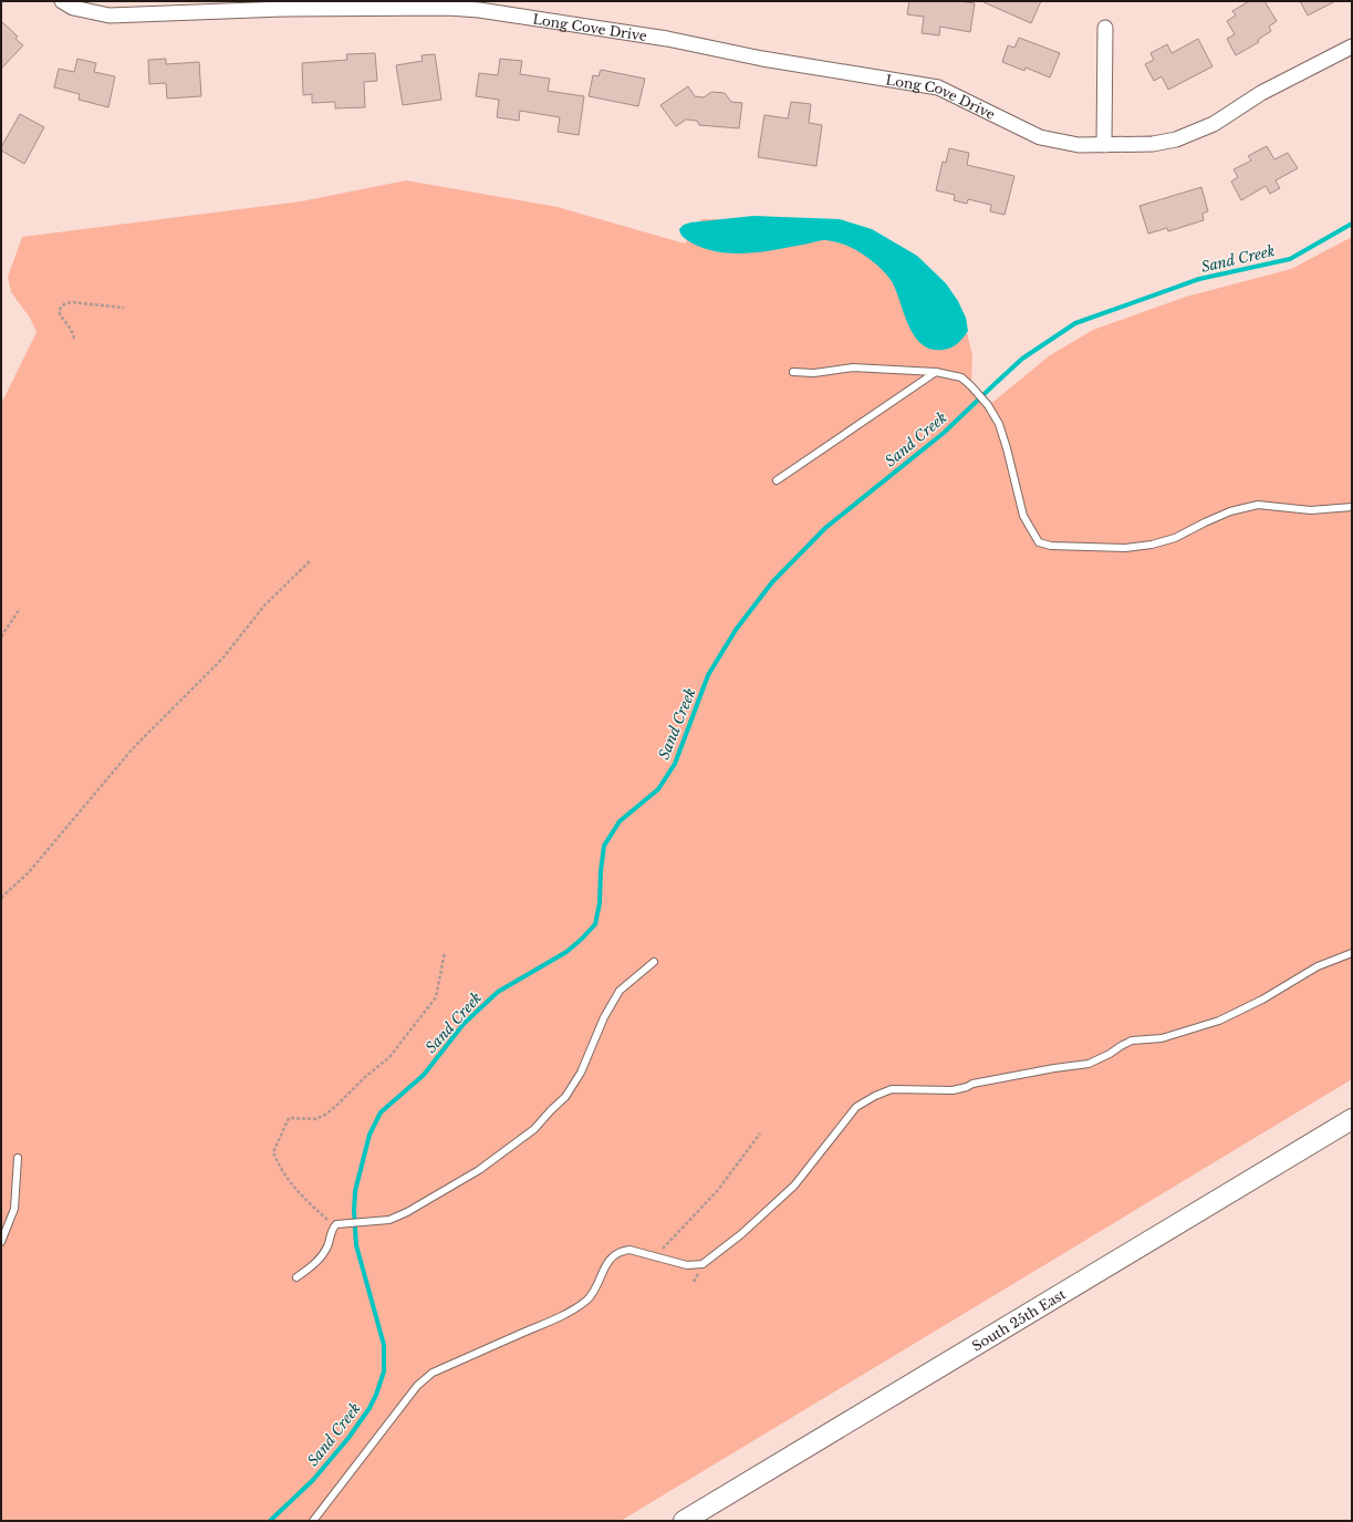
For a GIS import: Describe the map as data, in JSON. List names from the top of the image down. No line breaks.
{"streets":{"main road":["South 25th East"],"street":["Long Cove Drive"]},"water":["Sand Creek"]}
